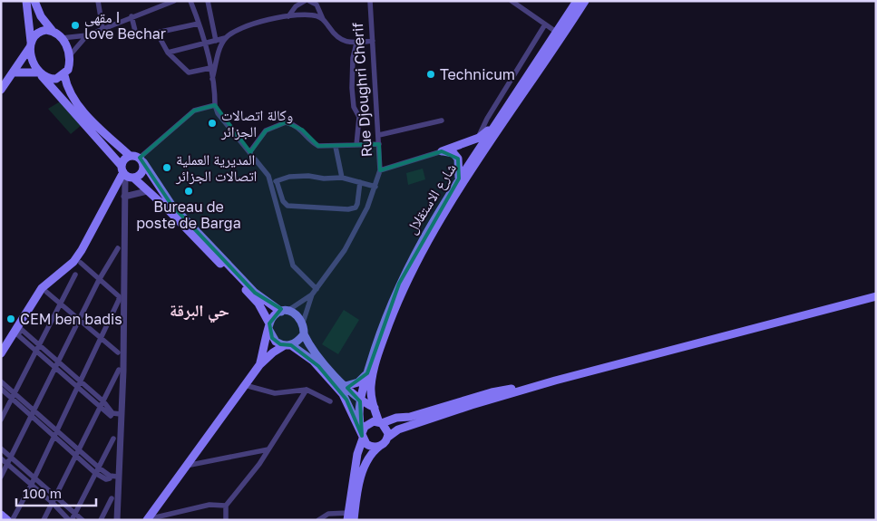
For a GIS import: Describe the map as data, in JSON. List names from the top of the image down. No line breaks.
{"streets":{"main road":["شارع الاستقلال"],"street":["Rue Djoughri Cherif"]},"districts":["حي البرقة"],"places":["مقهى I love Bechar","Technicum","وكالة اتصالات الجزائر","المديرية العملية اتصالات الجزائر","Bureau de poste de Barga","CEM ben badis"],"scale_bar":"100 m"}
